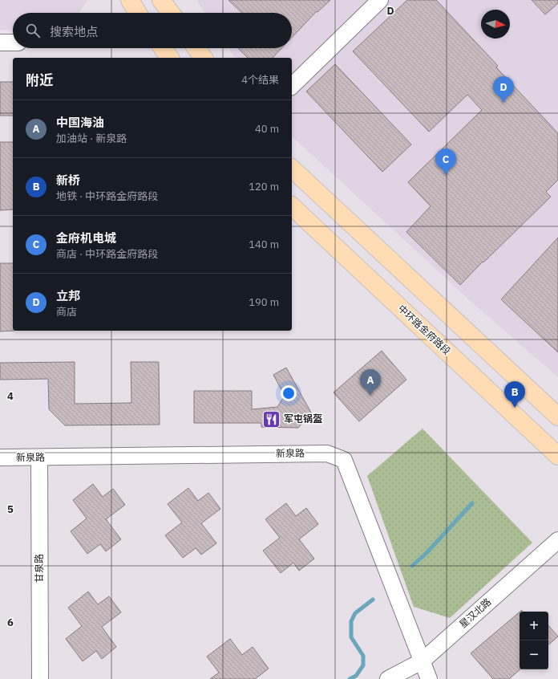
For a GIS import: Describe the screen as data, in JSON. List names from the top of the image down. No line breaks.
{"streets":{"main road":["中环路金府路段"],"street":["新泉路","甘泉路","星汉北路"]},"crossings":[["新泉路","甘泉路"],["新泉路","星汉北路"]],"places":{"restaurant":["军屯锅盔"]},"north":"right","page":{"search":"搜索地点","heading":["附近","4个结果"],"pins":["D","C","A","B"],"list":[{"mark":"A","name":"中国海油","note":"加油站 · 新泉路","value":"40 m"},{"mark":"B","name":"新桥","note":"地铁 · 中环路金府路段","value":"120 m"},{"mark":"C","name":"金府机电城","note":"商店 · 中环路金府路段","value":"140 m"},{"mark":"D","name":"立邦","note":"商店","value":"190 m"}],"map_buttons":["+","−"]},"grid":{"columns":["D"],"rows":["4","5","6"]}}
